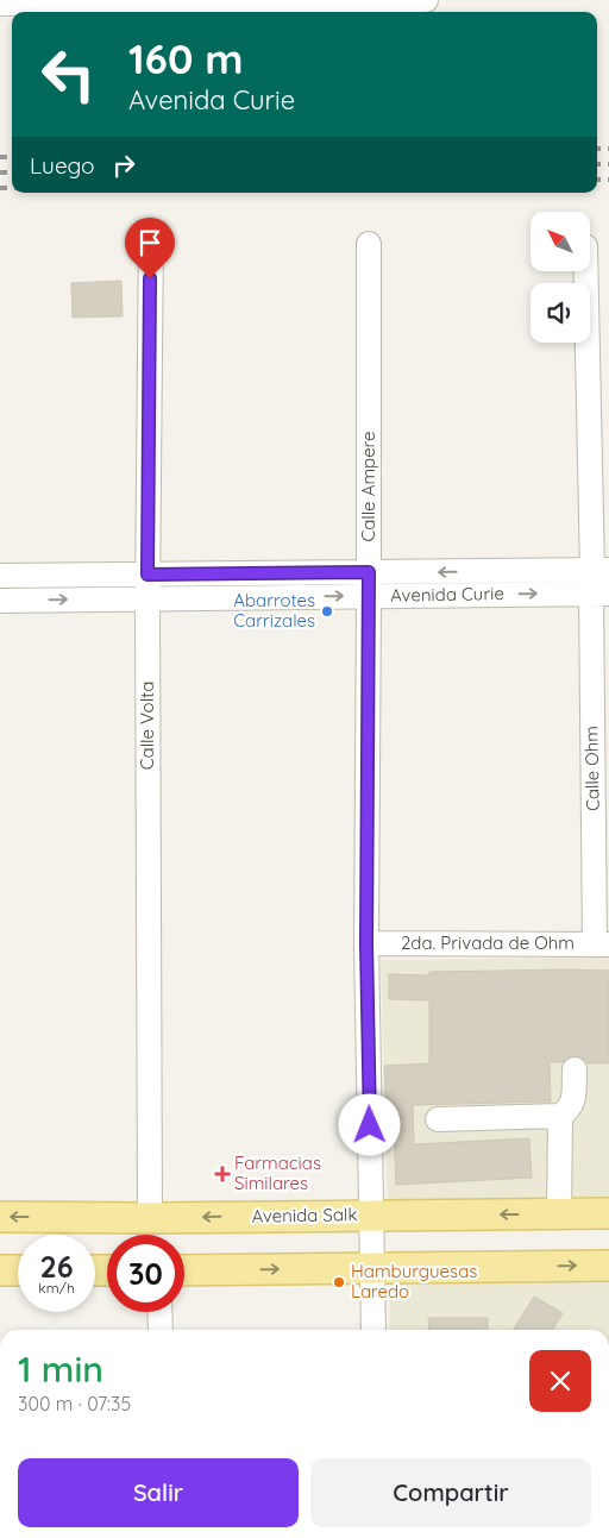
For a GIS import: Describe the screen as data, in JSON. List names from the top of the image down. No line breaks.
{"streets":{"main road":["Avenida Salk"],"street":["Calle Ampere","Avenida Curie","Calle Volta","Calle Ohm","2da. Privada de Ohm"]},"crossings":[["Calle Ampere","Avenida Curie"],["Calle Ampere","2da. Privada de Ohm"],["Calle Ampere","Avenida Salk"],["Avenida Curie","Calle Volta"],["Avenida Curie","Calle Ohm"],["Calle Volta","Avenida Salk"],["Calle Ohm","2da. Privada de Ohm"]],"places":{"other":["Abarrotes Carrizales","Hamburguesas Laredo"],"health":["Farmacias Similares"]},"north":"top left","page":{"turn":["160 m","Avenida Curie"],"then":"Luego","speed":"26 km/h","limit":"30","heading":["1 min","300 m · 07:35"],"buttons":["Salir","Compartir"]}}
